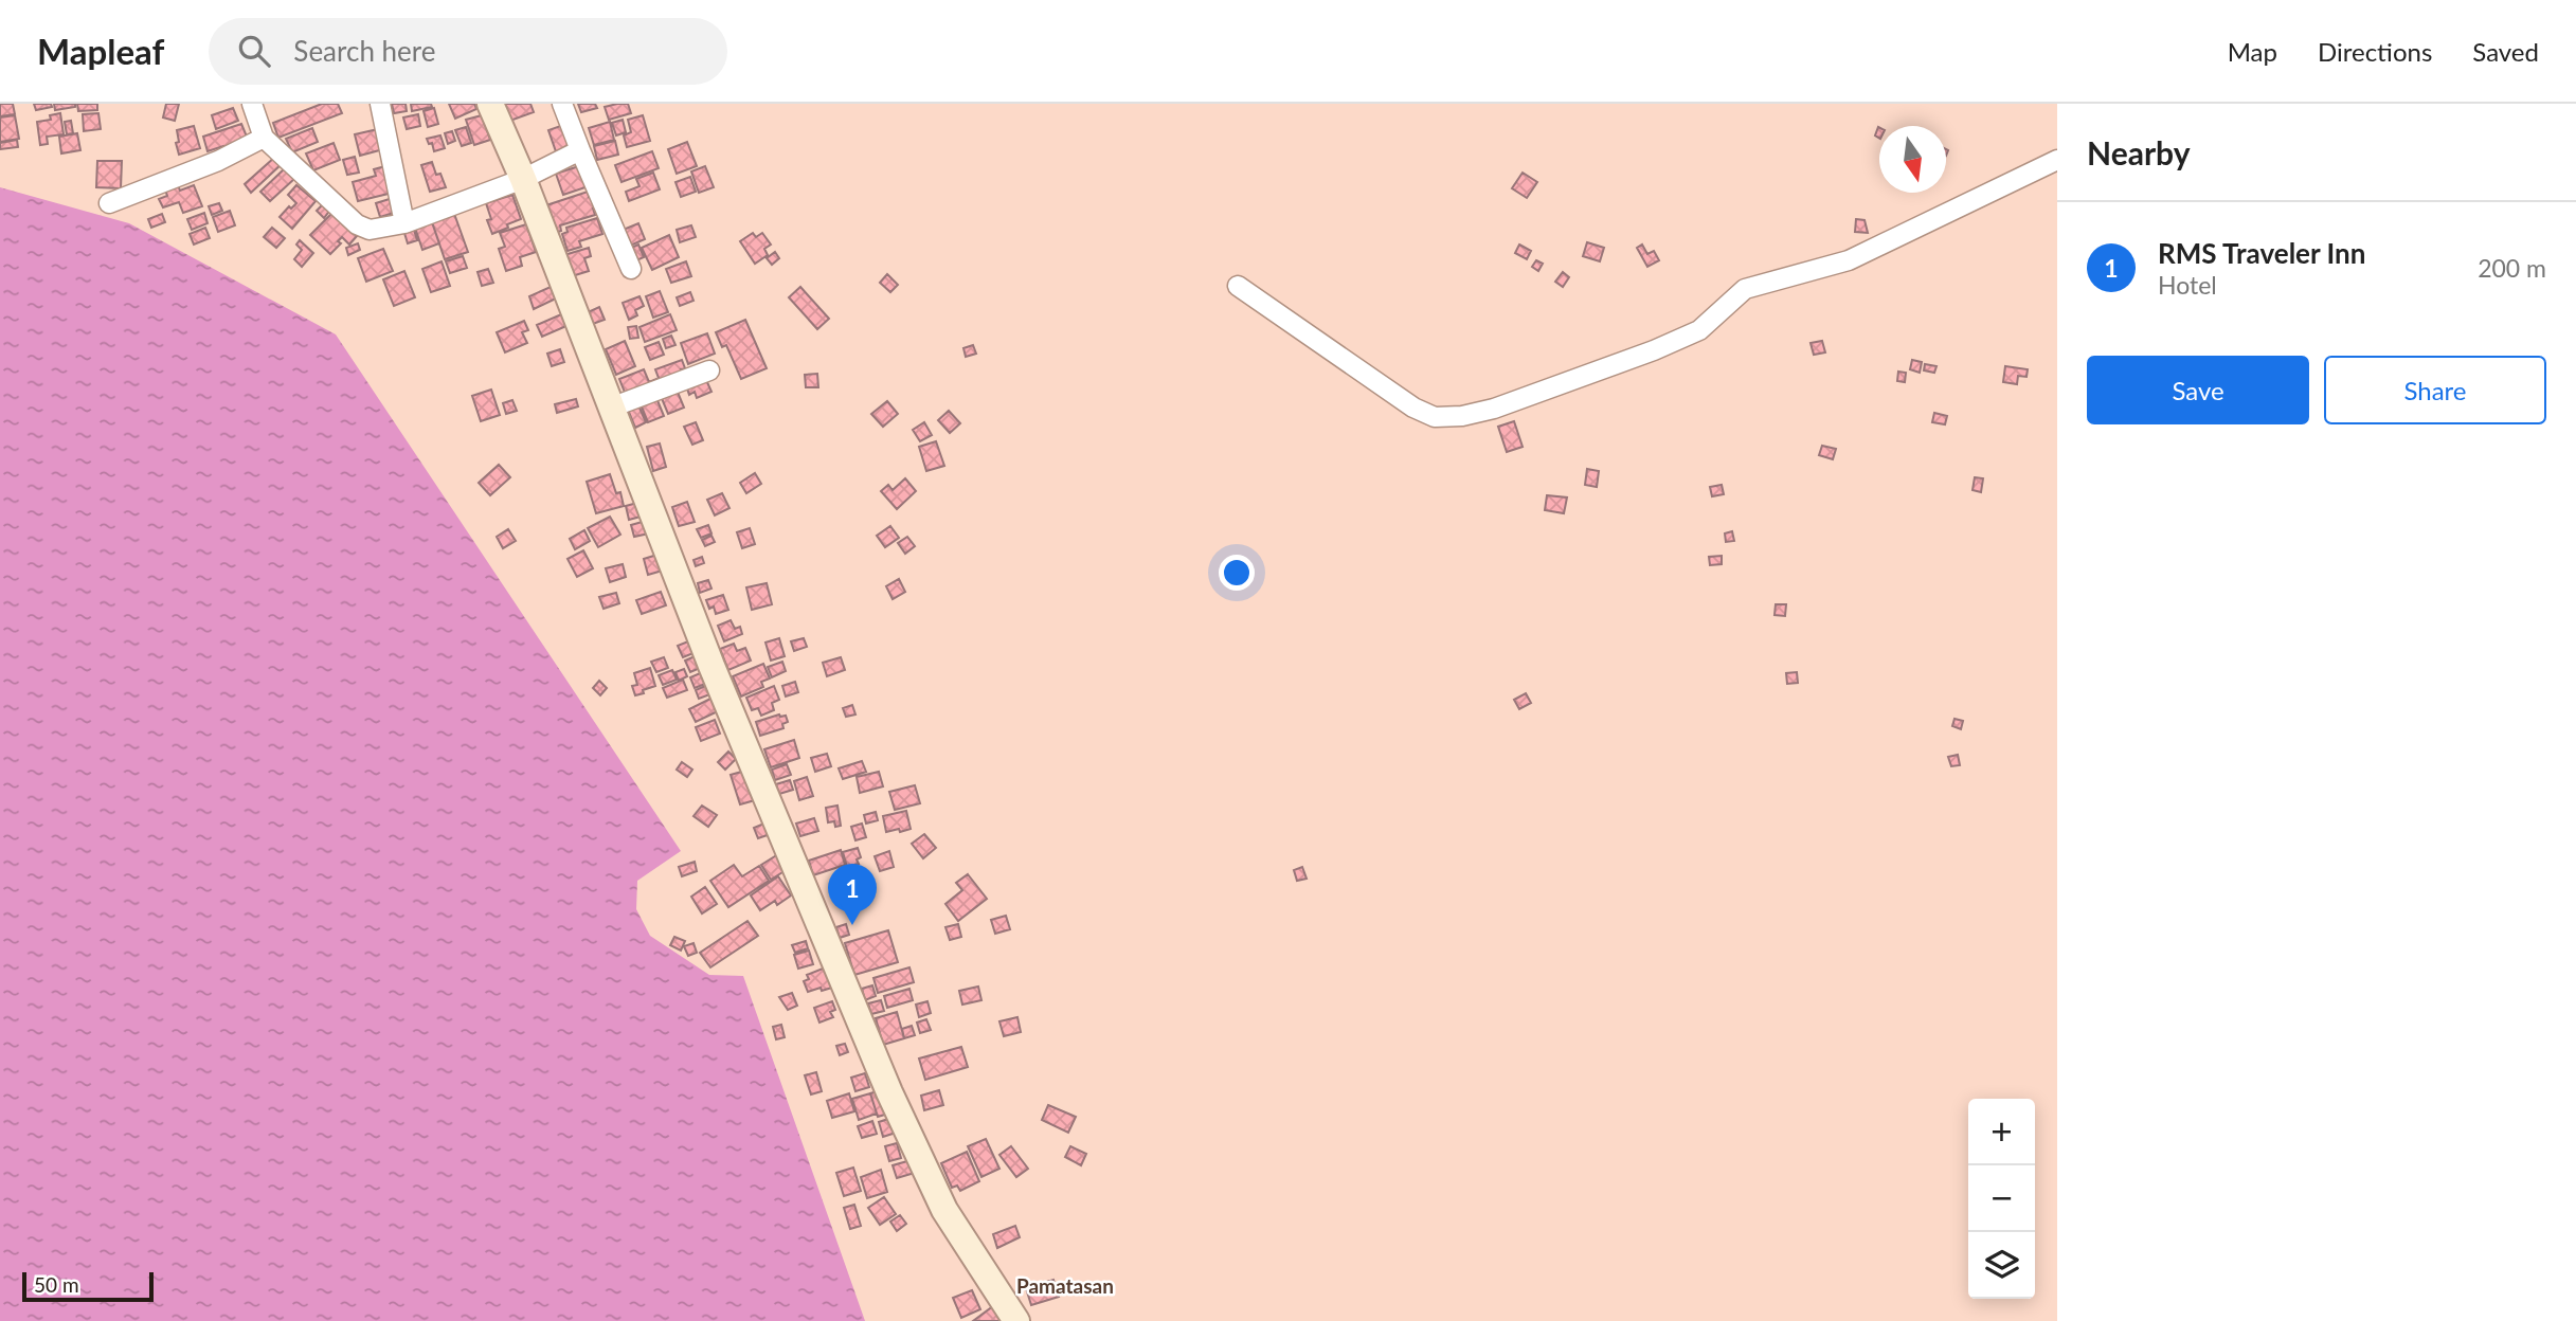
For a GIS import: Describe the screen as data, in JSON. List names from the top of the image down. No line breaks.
{"districts":["Pamatasan"],"scale_bar":"50 m","north":"bottom","page":{"header":"Mapleaf","search":"Search here","nav":["Map","Directions","Saved"],"heading":"Nearby","list":[{"mark":"1","name":"RMS Traveler Inn","note":"Hotel","value":"200 m"}],"buttons":["Save","Share"],"pins":"1","map_buttons":["+","−"],"scale":"50 m"}}
